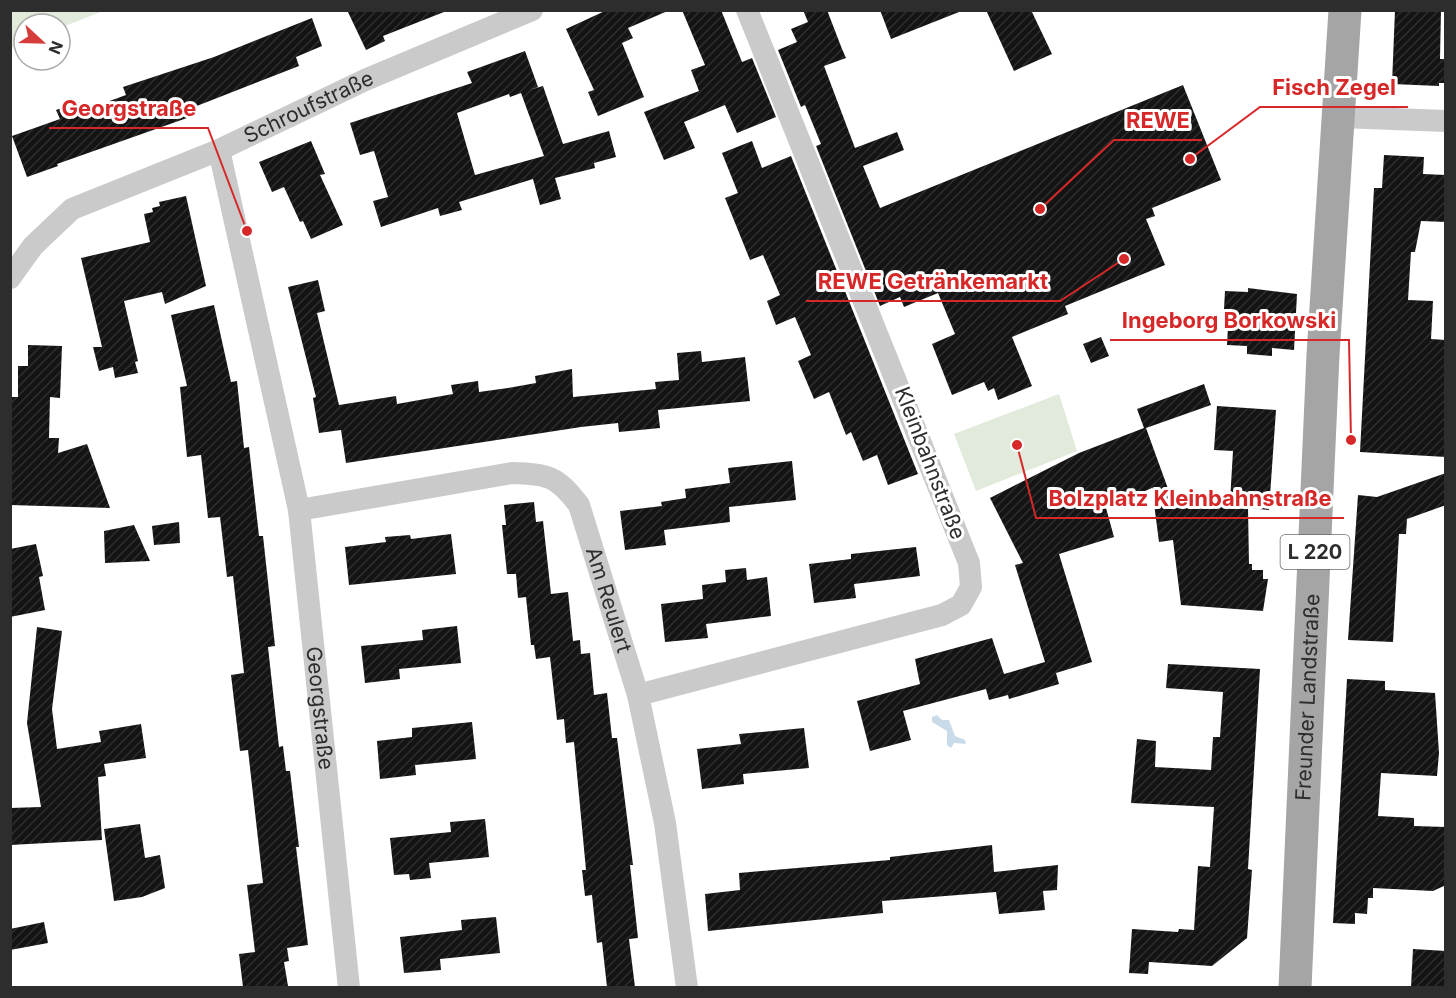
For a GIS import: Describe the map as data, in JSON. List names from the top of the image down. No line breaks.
{"streets":{"main road":["L 220","Freunder Landstraße"],"street":["Schroufstraße","Kleinbahnstraße","Am Reulert","Georgstraße"]},"crossings":[["Schroufstraße","Georgstraße"],["Kleinbahnstraße","Am Reulert"],["Am Reulert","Georgstraße"]],"places":["Fisch Zegel","REWE","Georgstraße","REWE Getränkemarkt","Ingeborg Borkowski","Bolzplatz Kleinbahnstraße"],"north":"right"}
